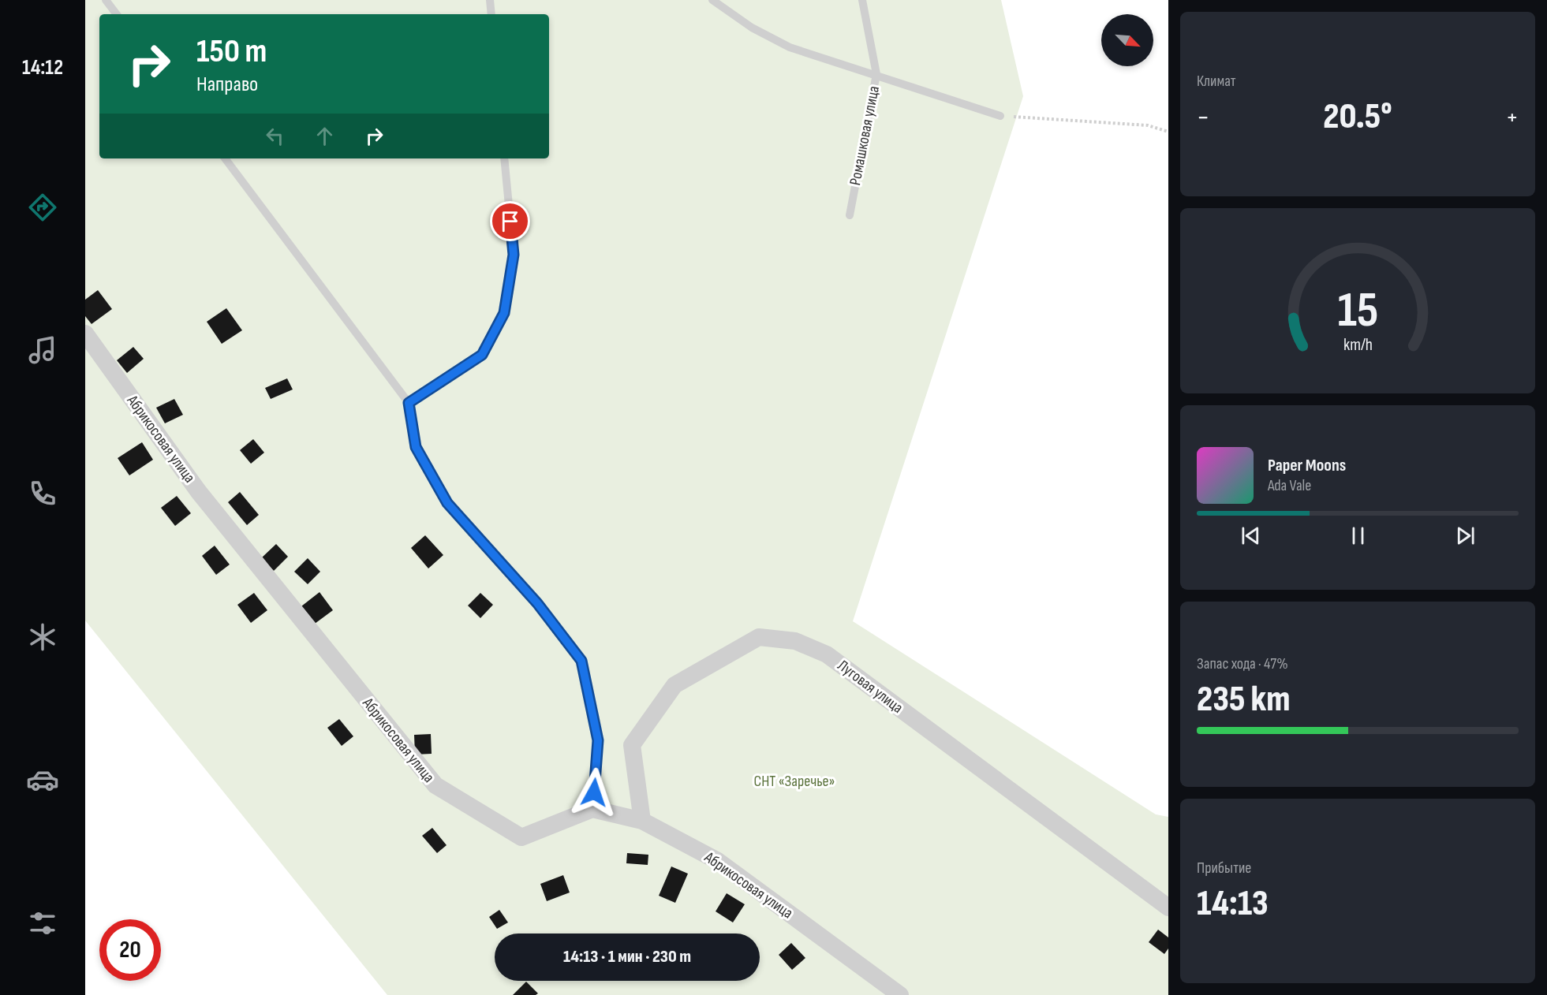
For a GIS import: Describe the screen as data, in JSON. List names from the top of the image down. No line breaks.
{"streets":{"street":["Абрикосовая улица","Луговая улица"],"lane":["Ромашковая улица"]},"crossings":[["Абрикосовая улица","Луговая улица"]],"parks":["СНТ «Заречье»"],"north":"bottom right","page":{"tabs":"14:12","tile":["Климат",["Запас хода · 47%","235 km"],["Прибытие","14:13"]],"turn":["150 m","Направо"],"heat":["−","20.5°","+"],"song":["Paper Moons","Ada Vale"],"limit":"20","trip":"14:13 · 1 мин · 230 m","gauge":["15","km/h"]}}
